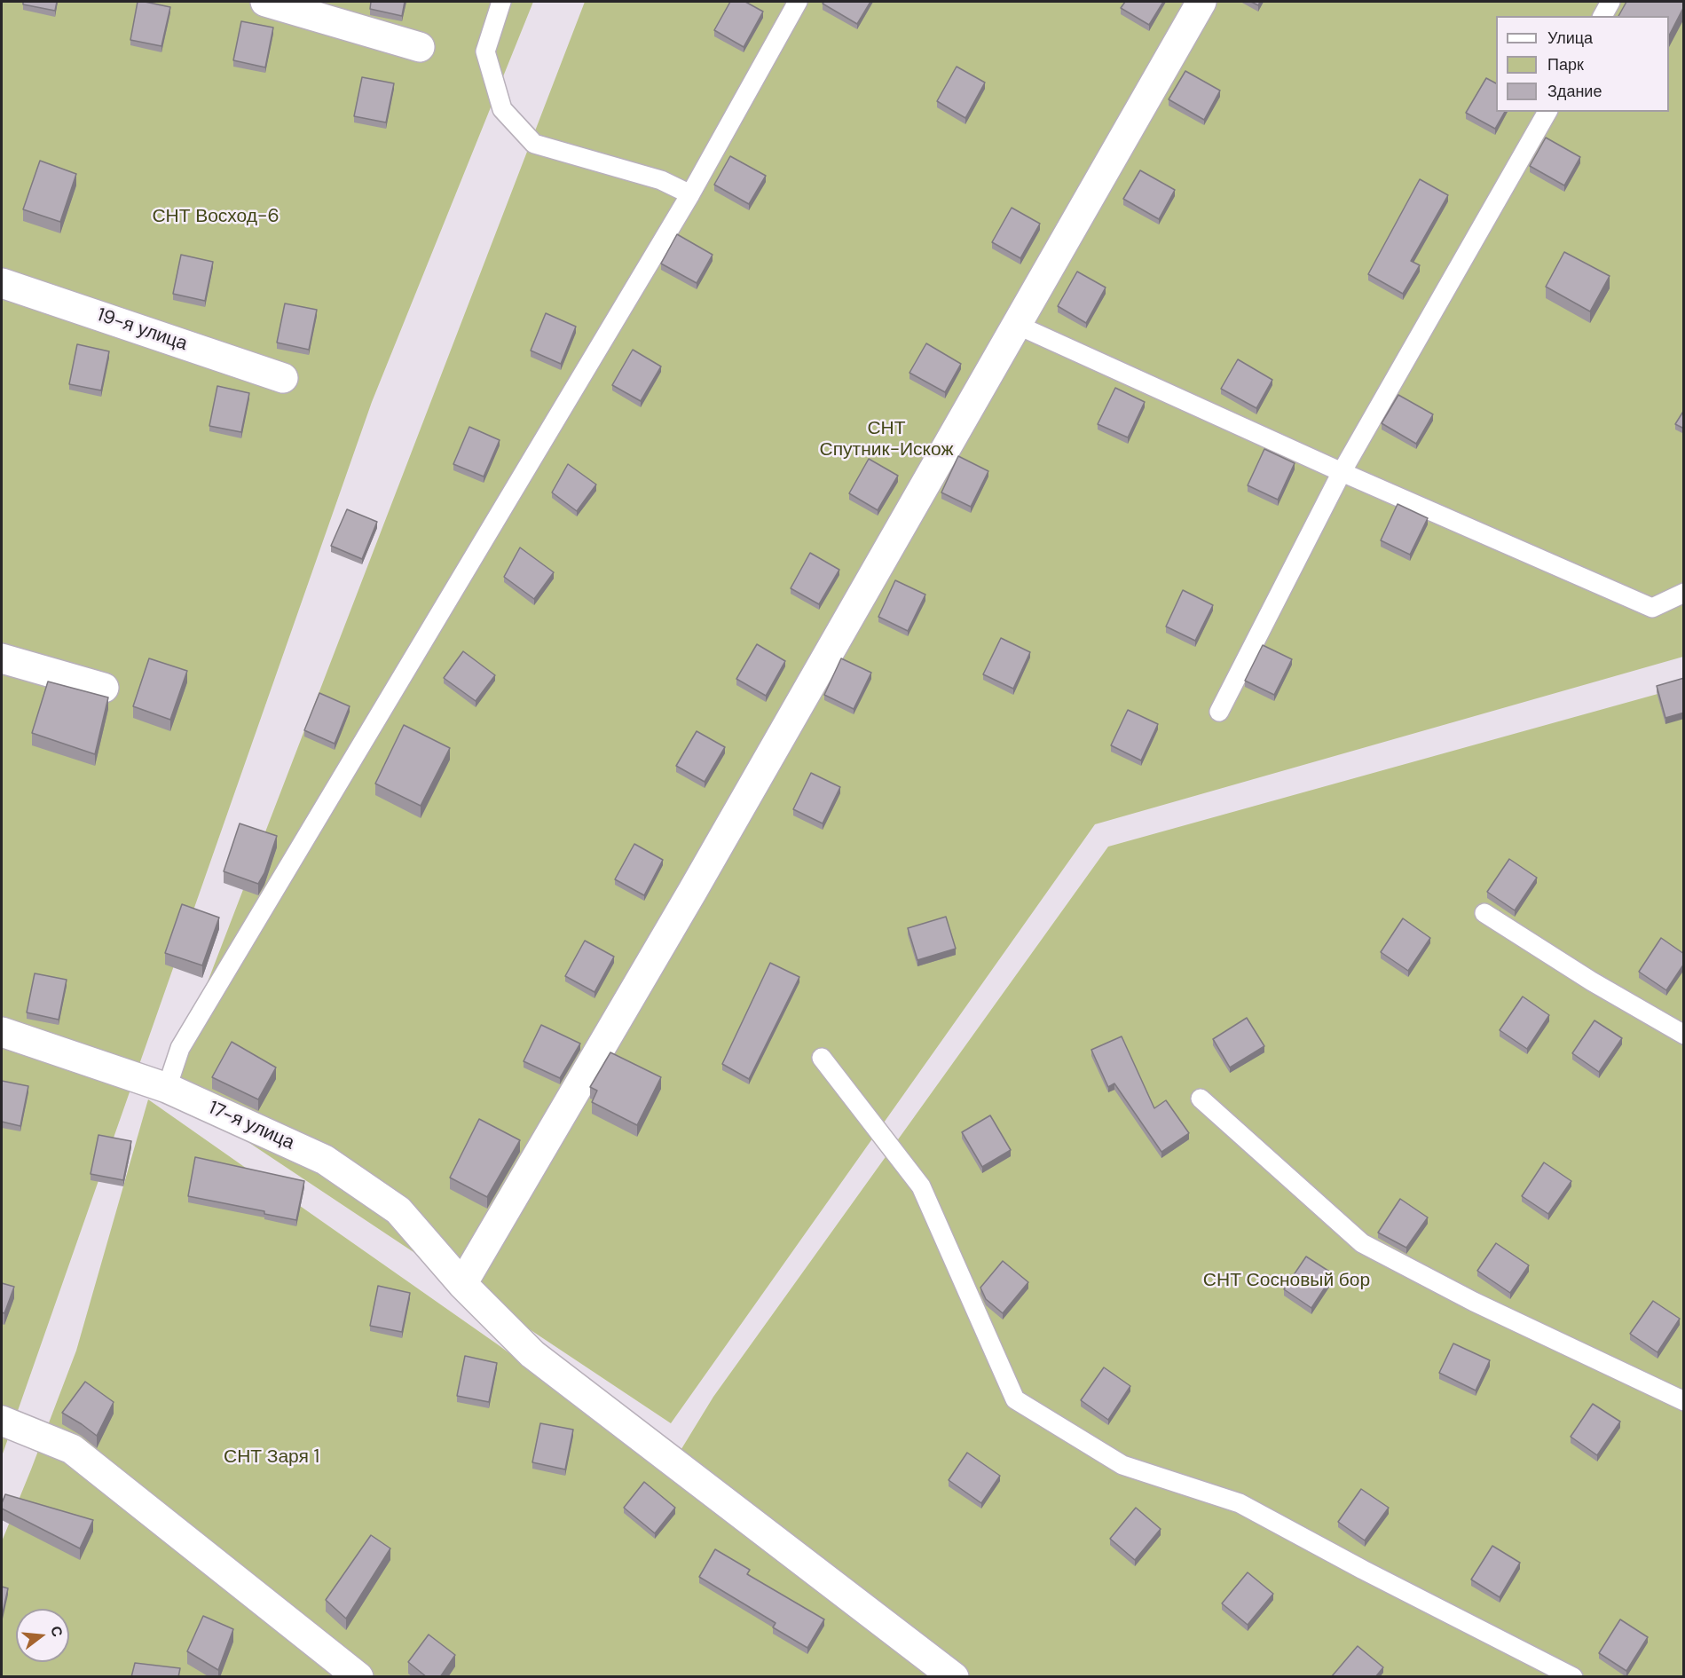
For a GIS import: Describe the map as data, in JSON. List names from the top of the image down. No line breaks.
{"streets":{"street":["19-я улица","17-я улица"]},"parks":["СНТ Восход-6","СНТ Спутник-Искож","СНТ Сосновый бор","СНТ Заря 1"],"legend":["Улица","Парк","Здание"],"north":"right"}
